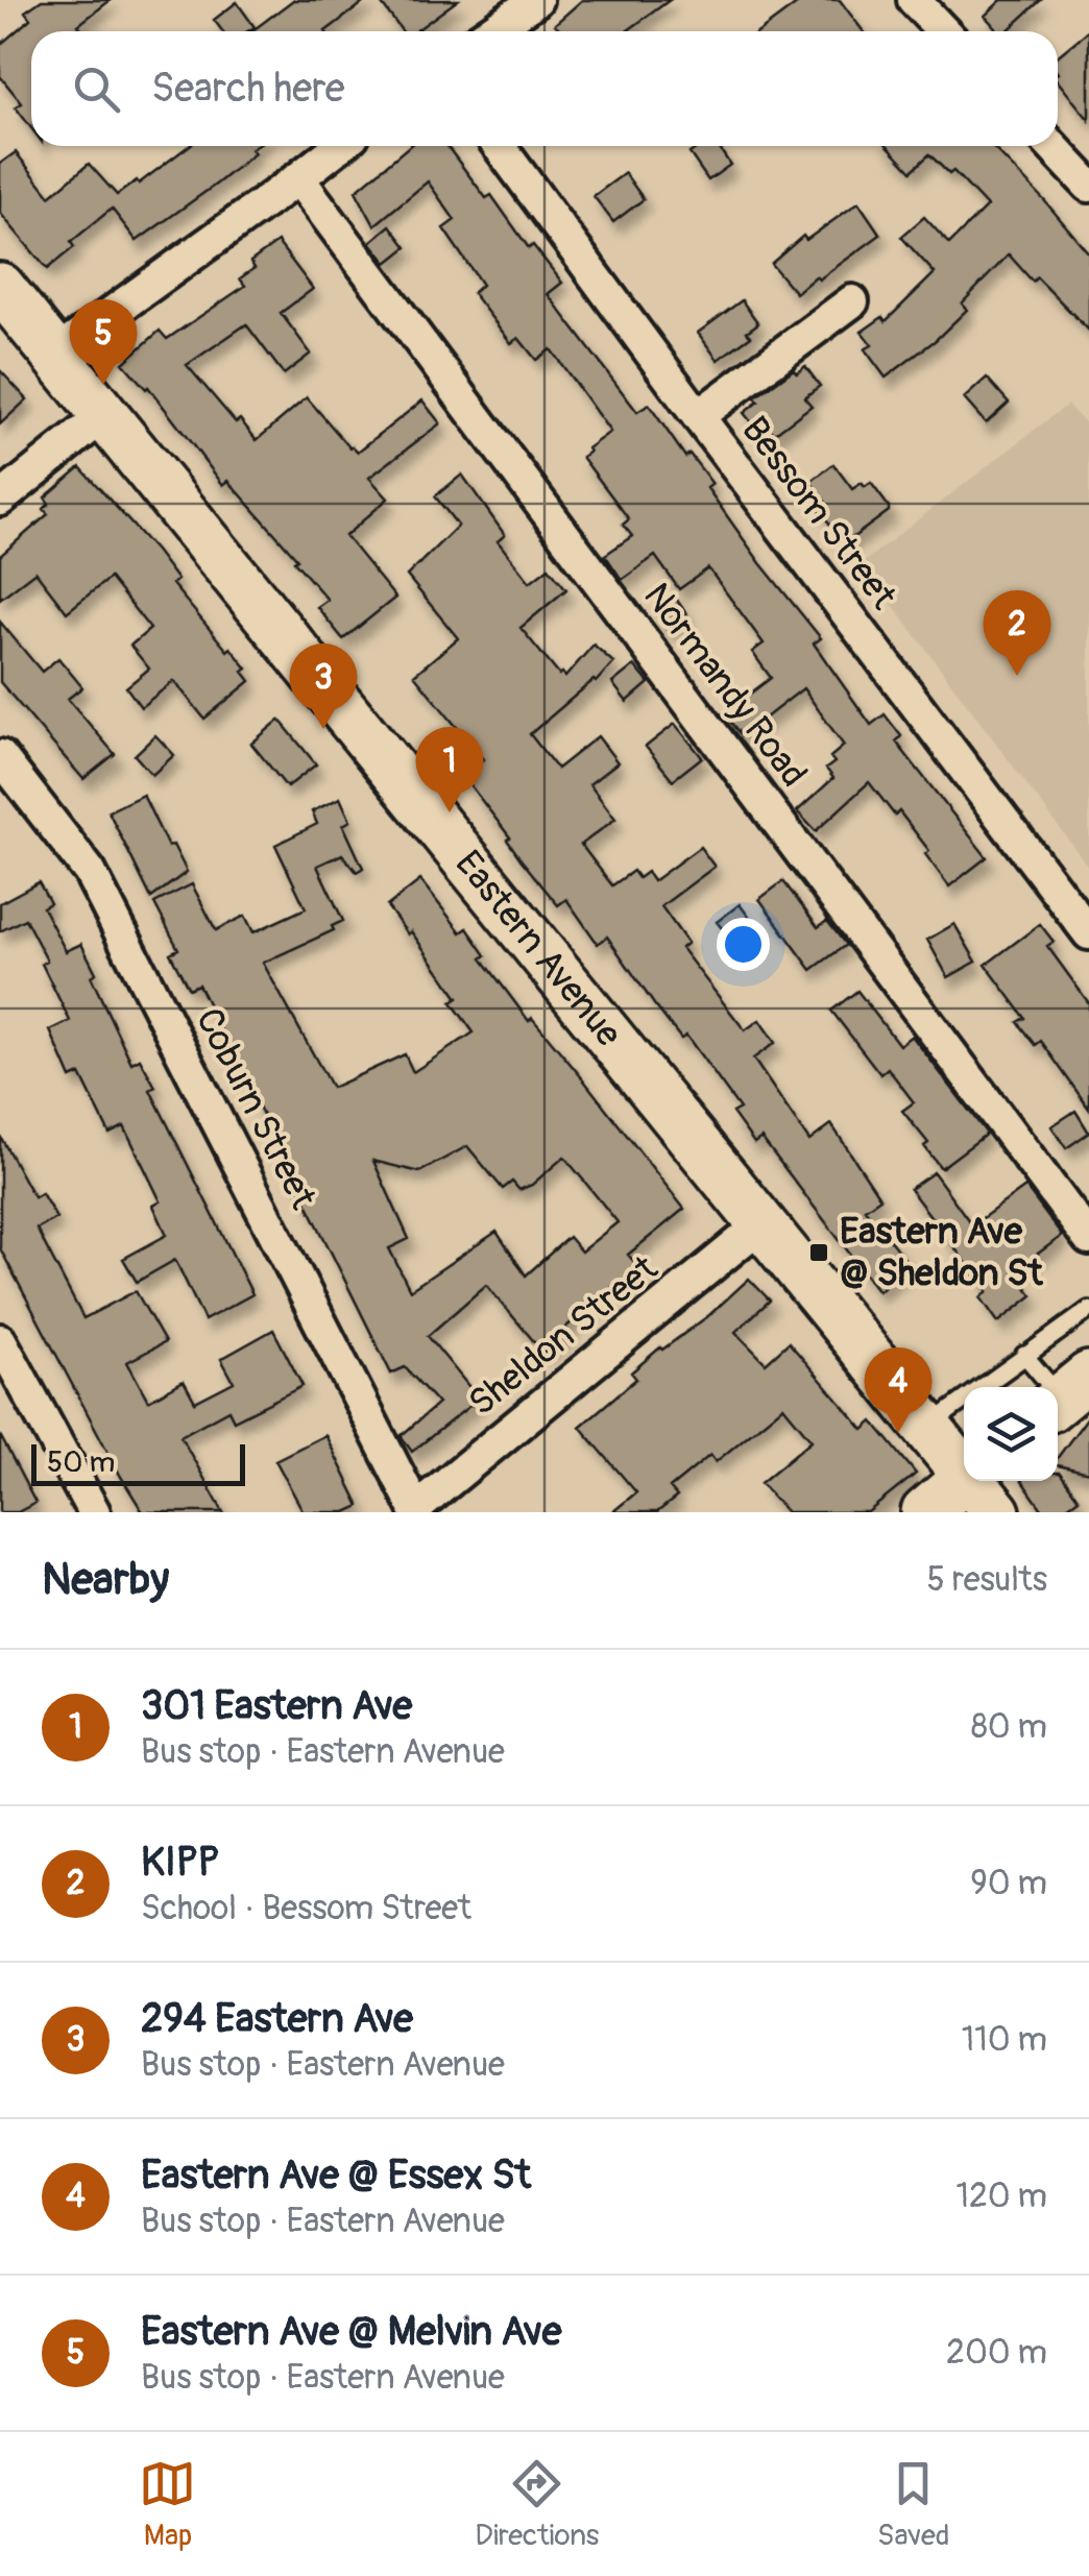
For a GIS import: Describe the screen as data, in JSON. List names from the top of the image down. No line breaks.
{"streets":{"main road":["Eastern Avenue"],"street":["Bessom Street","Normandy Road","Coburn Street","Sheldon Street"]},"crossings":[["Eastern Avenue","Sheldon Street"],["Coburn Street","Sheldon Street"]],"places":{"transit":["Eastern Ave @ Sheldon St"]},"scale_bar":"50 m","page":{"search":"Search here","pins":["5","2","3","1","4"],"scale":"50 m","heading":["Nearby","5 results"],"list":[{"mark":"1","name":"301 Eastern Ave","note":"Bus stop · Eastern Avenue","value":"80 m"},{"mark":"2","name":"KIPP","note":"School · Bessom Street","value":"90 m"},{"mark":"3","name":"294 Eastern Ave","note":"Bus stop · Eastern Avenue","value":"110 m"},{"mark":"4","name":"Eastern Ave @ Essex St","note":"Bus stop · Eastern Avenue","value":"120 m"},{"mark":"5","name":"Eastern Ave @ Melvin Ave","note":"Bus stop · Eastern Avenue","value":"200 m"}],"nav":["Map","Directions","Saved"]}}
